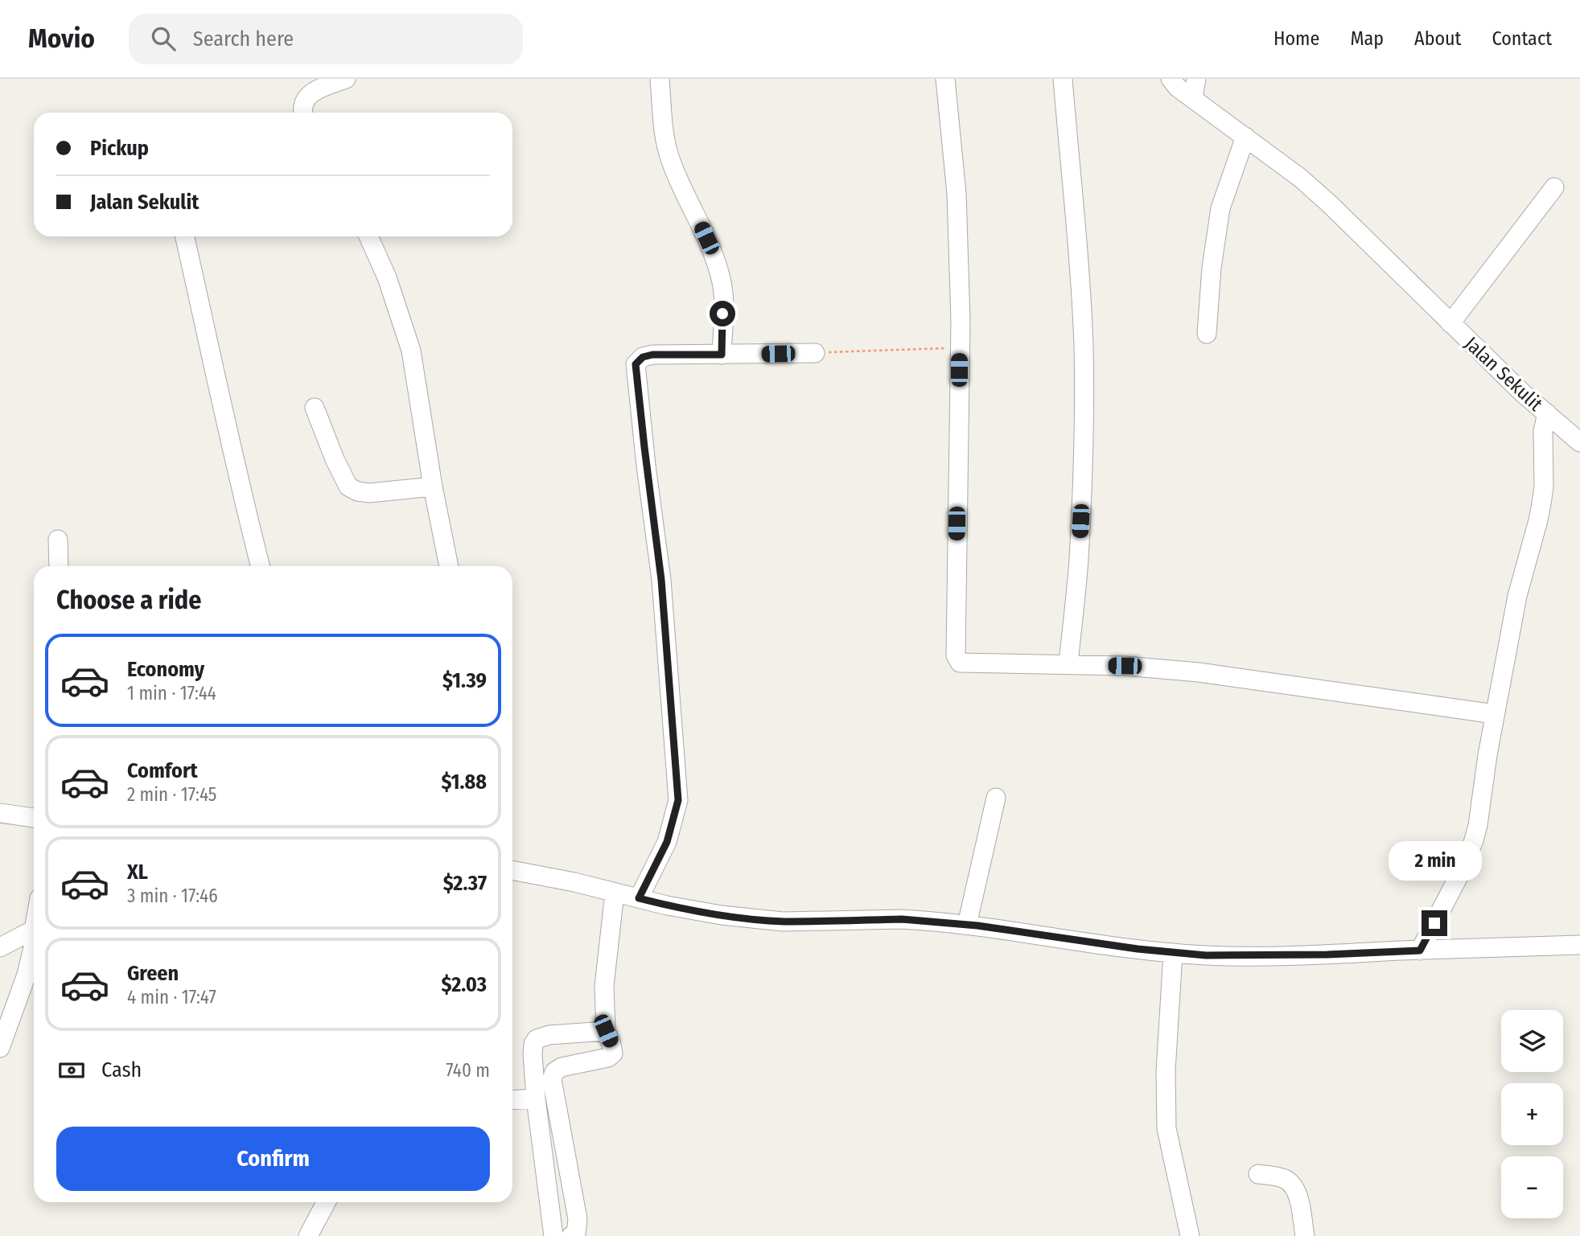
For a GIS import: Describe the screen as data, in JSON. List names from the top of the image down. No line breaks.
{"streets":{"street":["Jalan Sekulit"]},"page":{"header":"Movio","search":"Search here","nav":["Home","Map","About","Contact"],"banner":["Pickup","Jalan Sekulit"],"heading":"Choose a ride","list":[{"name":"Economy","note":"1 min · 17:44","value":"$1.39"},{"name":"Comfort","note":"2 min · 17:45","value":"$1.88"},{"name":"XL","note":"3 min · 17:46","value":"$2.37"},{"name":"Green","note":"4 min · 17:47","value":"$2.03"}],"bubble":"2 min","map_buttons":["+","−"],"pay":["Cash","740 m"],"buttons":"Confirm"}}
